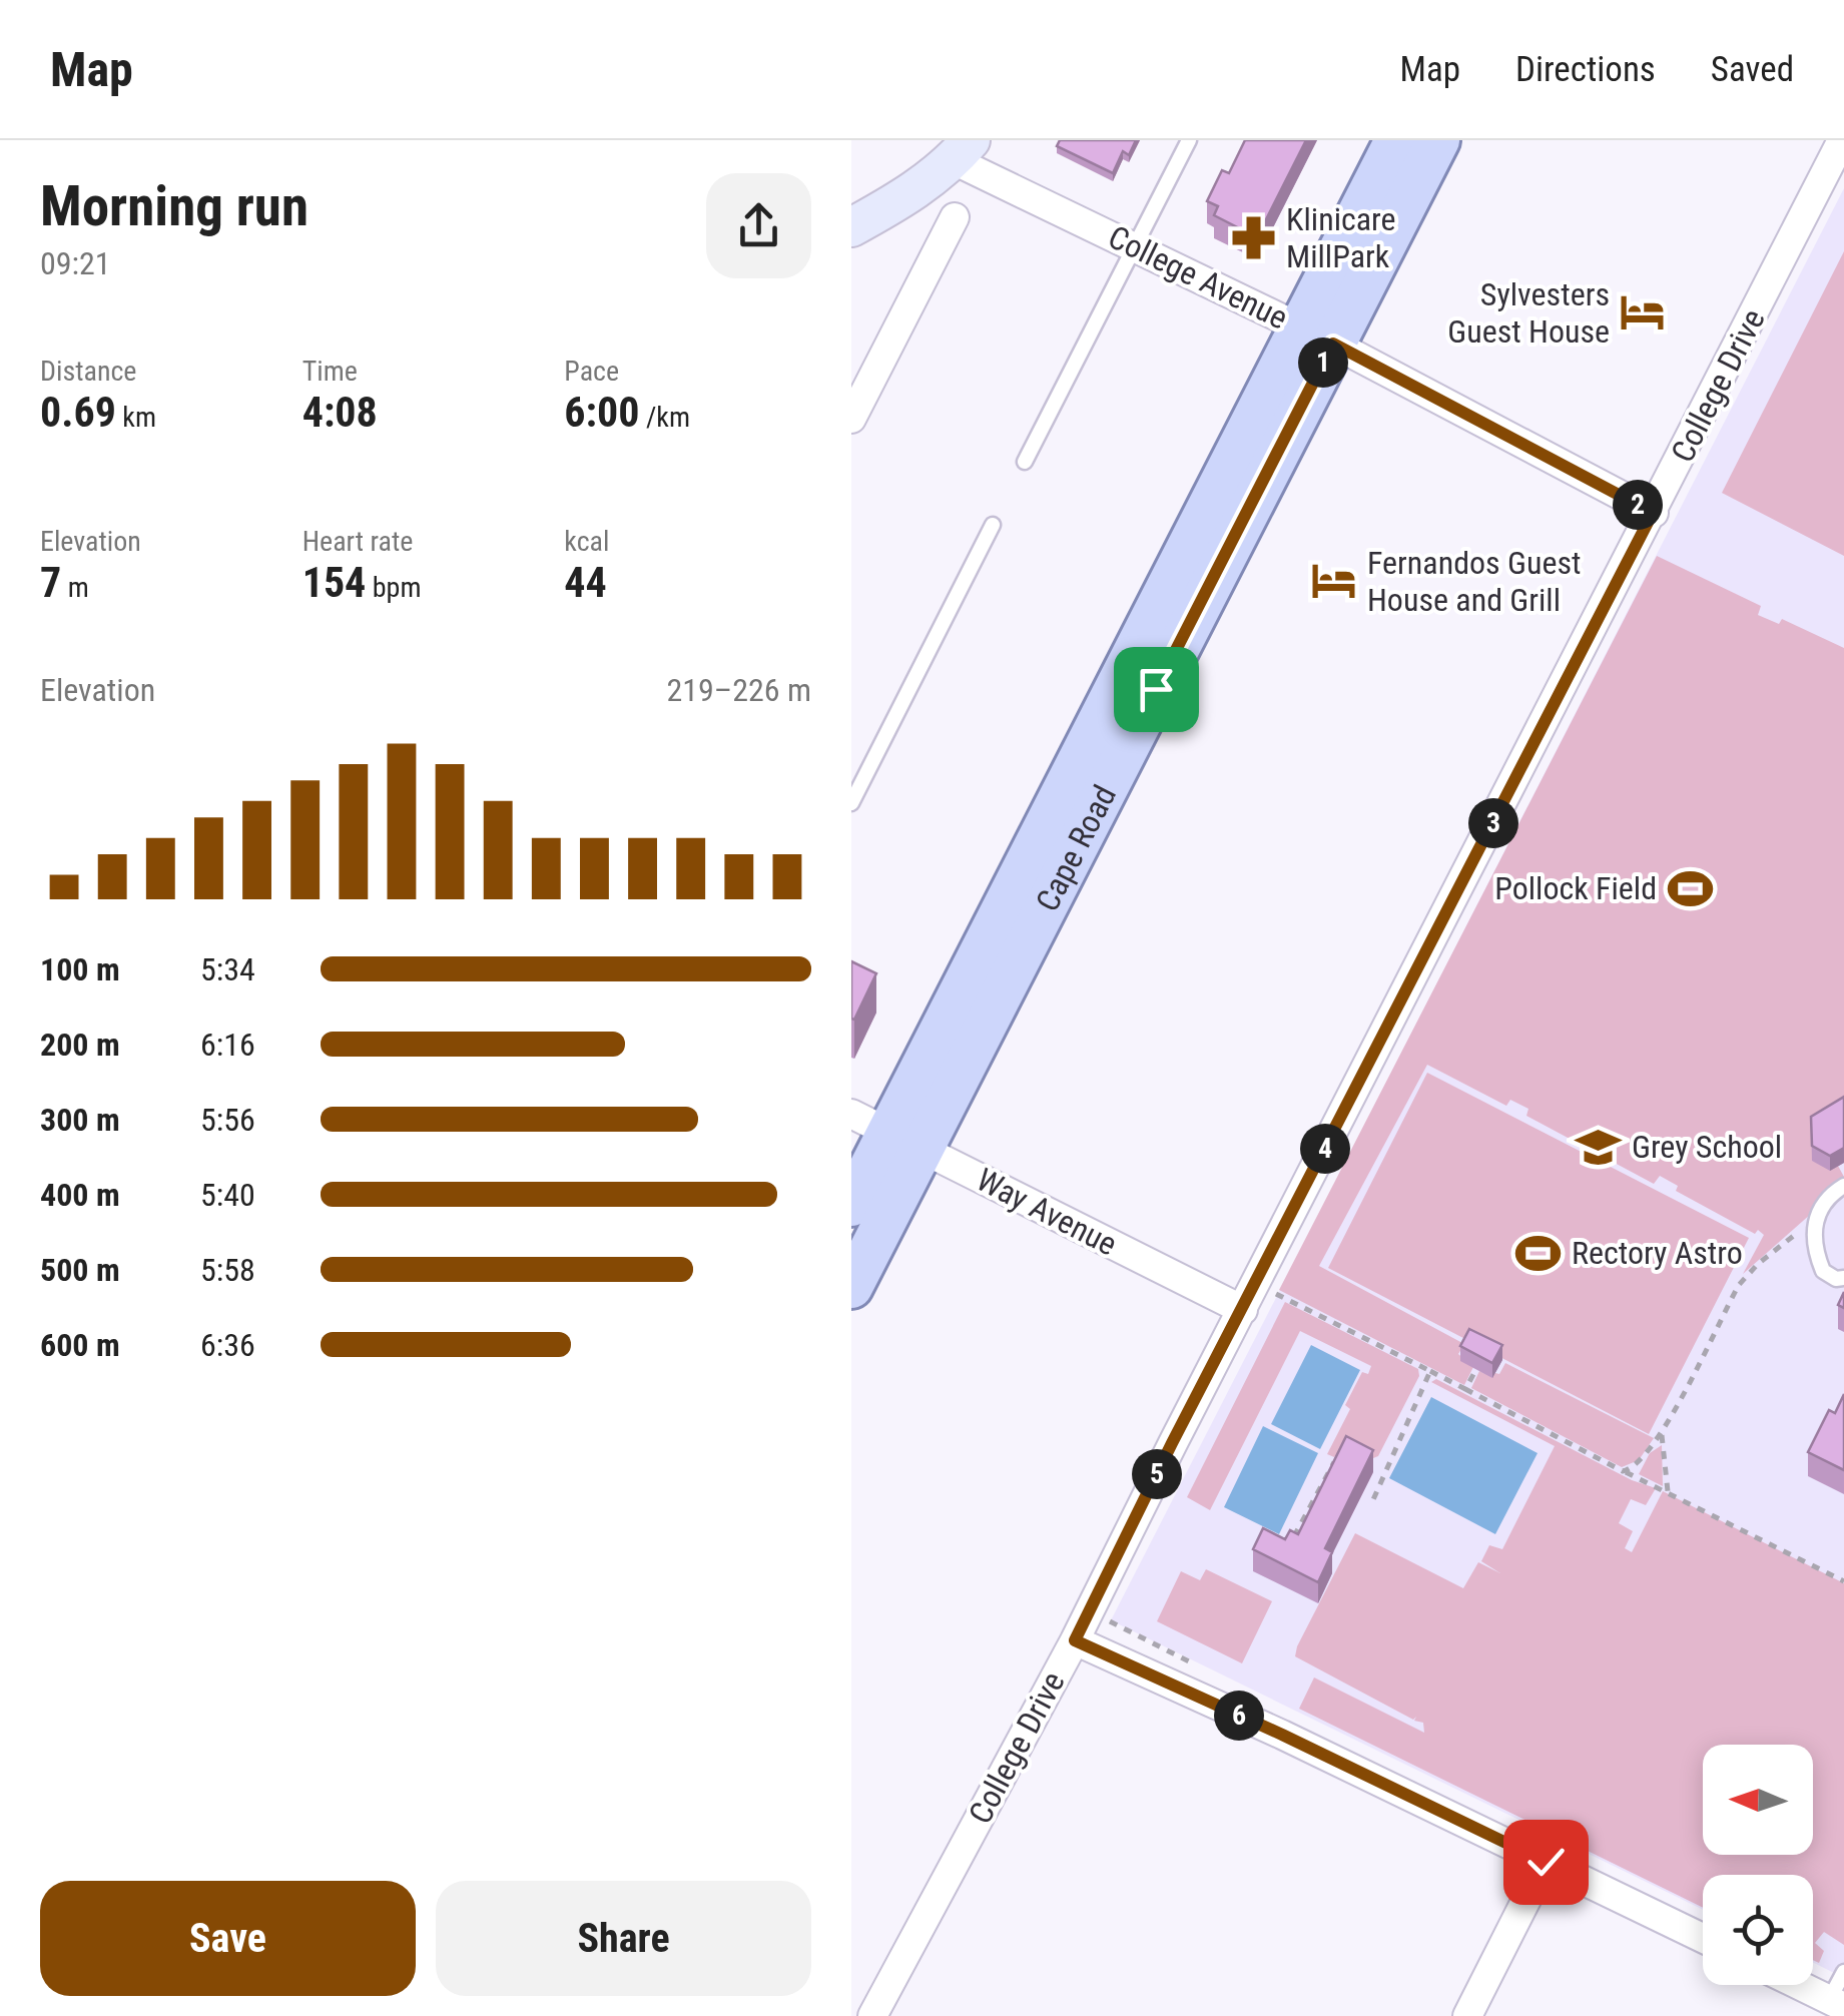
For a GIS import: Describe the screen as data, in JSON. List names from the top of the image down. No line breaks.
{"streets":{"main road":["Cape Road"],"street":["College Avenue","College Drive","Way Avenue"]},"crossings":[["College Avenue","College Drive"],["College Avenue","Cape Road"],["College Drive","Way Avenue"],["Cape Road","Way Avenue"]],"places":{"pharmacy":["Klinicare MillPark"],"hotel":["Sylvesters Guest House","Fernandos Guest House and Grill"],"sports":["Pollock Field","Rectory Astro"],"school or university":["Grey School"]},"north":"left","page":{"header":"Map","nav":["Map","Directions","Saved"],"heading":["Morning run","09:21"],"stats":[["Distance","0.69 km"],["Time","4:08"],["Pace","6:00 /km"],["Elevation","7 m"],["Heart rate","154 bpm"],["kcal","44"]],"pins":["1","2","3","4","5","6"],"chart":["Elevation","219–226 m"],"list":[{"name":"100 m","note":"5:34"},{"name":"200 m","note":"6:16"},{"name":"300 m","note":"5:56"},{"name":"400 m","note":"5:40"},{"name":"500 m","note":"5:58"},{"name":"600 m","note":"6:36"}],"buttons":["Save","Share"]}}
